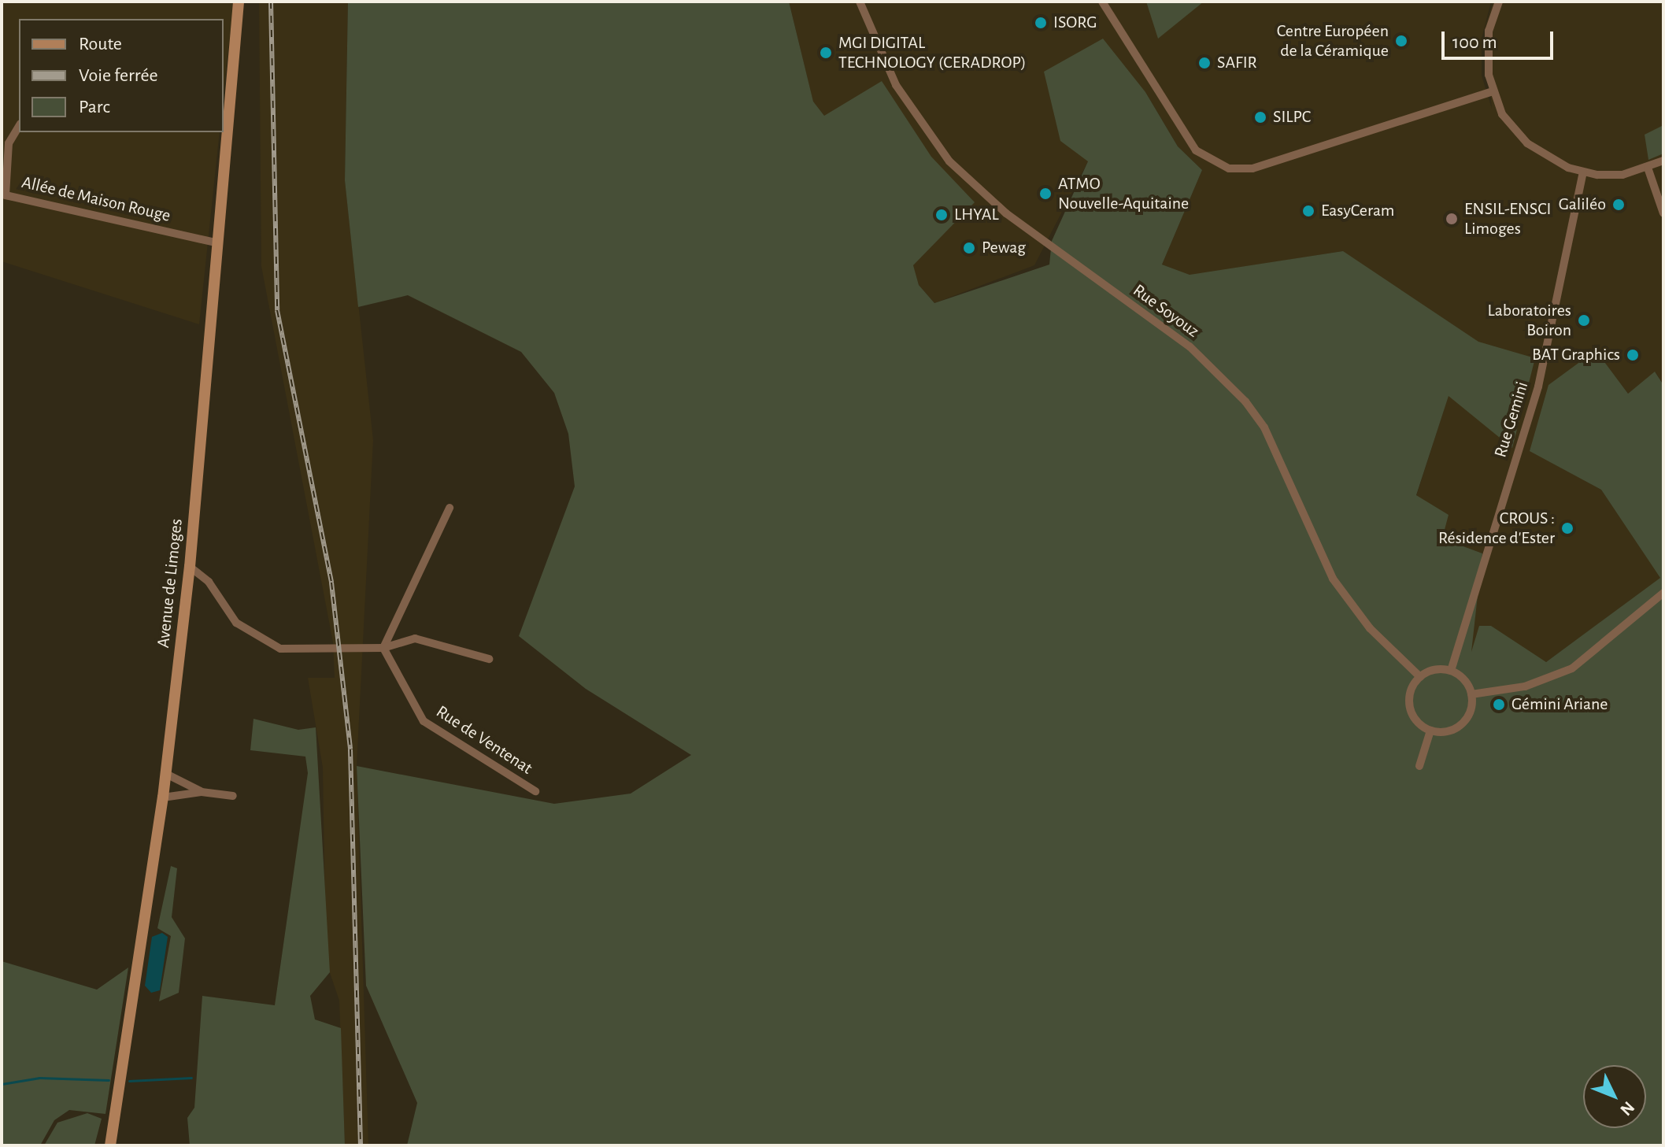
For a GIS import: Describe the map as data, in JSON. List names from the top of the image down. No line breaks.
{"streets":{"main road":["Avenue de Limoges"],"street":["Allée de Maison Rouge","Rue Soyouz","Rue Gemini","Rue de Ventenat"]},"crossings":[["Allée de Maison Rouge","Avenue de Limoges"],["Rue Soyouz","Rue Gemini"]],"places":["ISORG","Centre Européen de la Céramique","MGI DIGITAL TECHNOLOGY (CERADROP)","SAFIR","SILPC","ATMO Nouvelle-Aquitaine","Galiléo","EasyCeram","LHYAL","ENSIL-ENSCI Limoges","Pewag","Laboratoires Boiron","BAT Graphics","CROUS : Résidence d'Ester","Gémini Ariane"],"legend":["Route","Voie ferrée","Parc"],"scale_bar":"100 m","north":"bottom right"}
